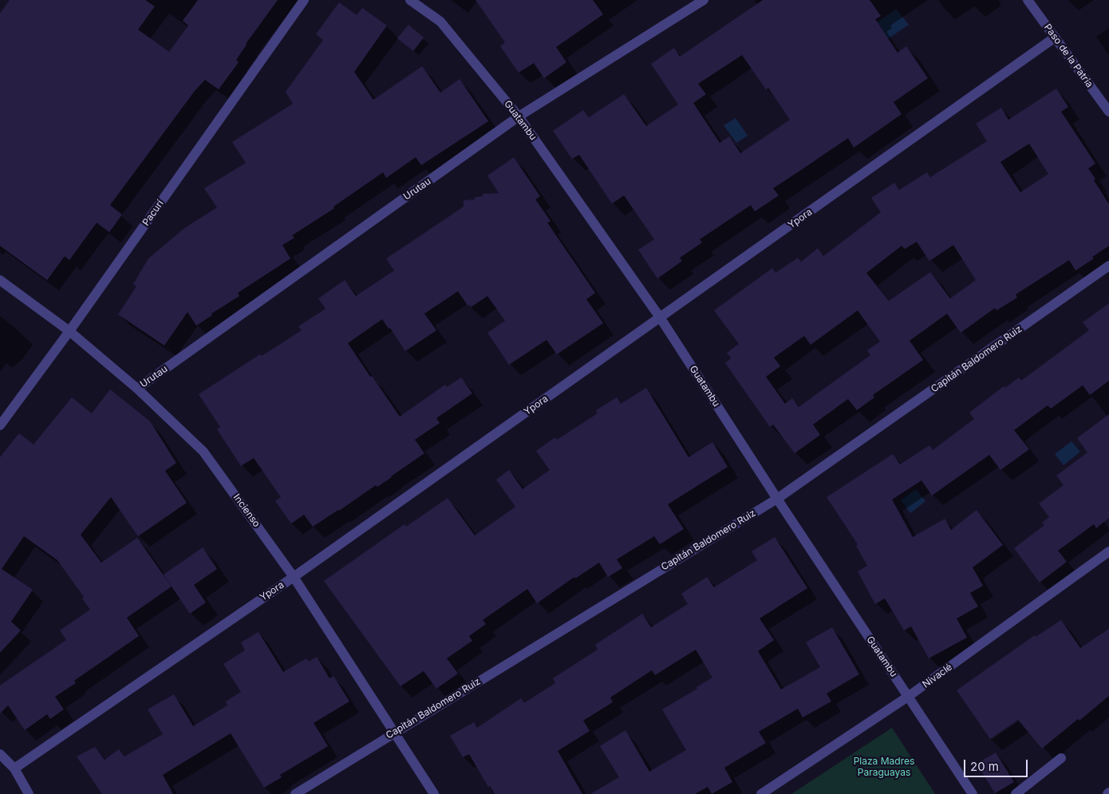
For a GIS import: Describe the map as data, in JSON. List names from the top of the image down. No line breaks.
{"streets":{"street":["Paso de la Patria","Guatambu","Urutau","Pacurí","Ypora","Capitán Baldomero Ruiz","Incienso","Nivaclé"]},"crossings":[["Paso de la Patria","Ypora"],["Guatambu","Urutau"],["Guatambu","Ypora"],["Guatambu","Capitán Baldomero Ruiz"],["Guatambu","Nivaclé"],["Urutau","Incienso"],["Pacurí","Incienso"],["Ypora","Incienso"],["Capitán Baldomero Ruiz","Incienso"]],"parks":["Plaza Madres Paraguayas"],"scale_bar":"20 m"}
